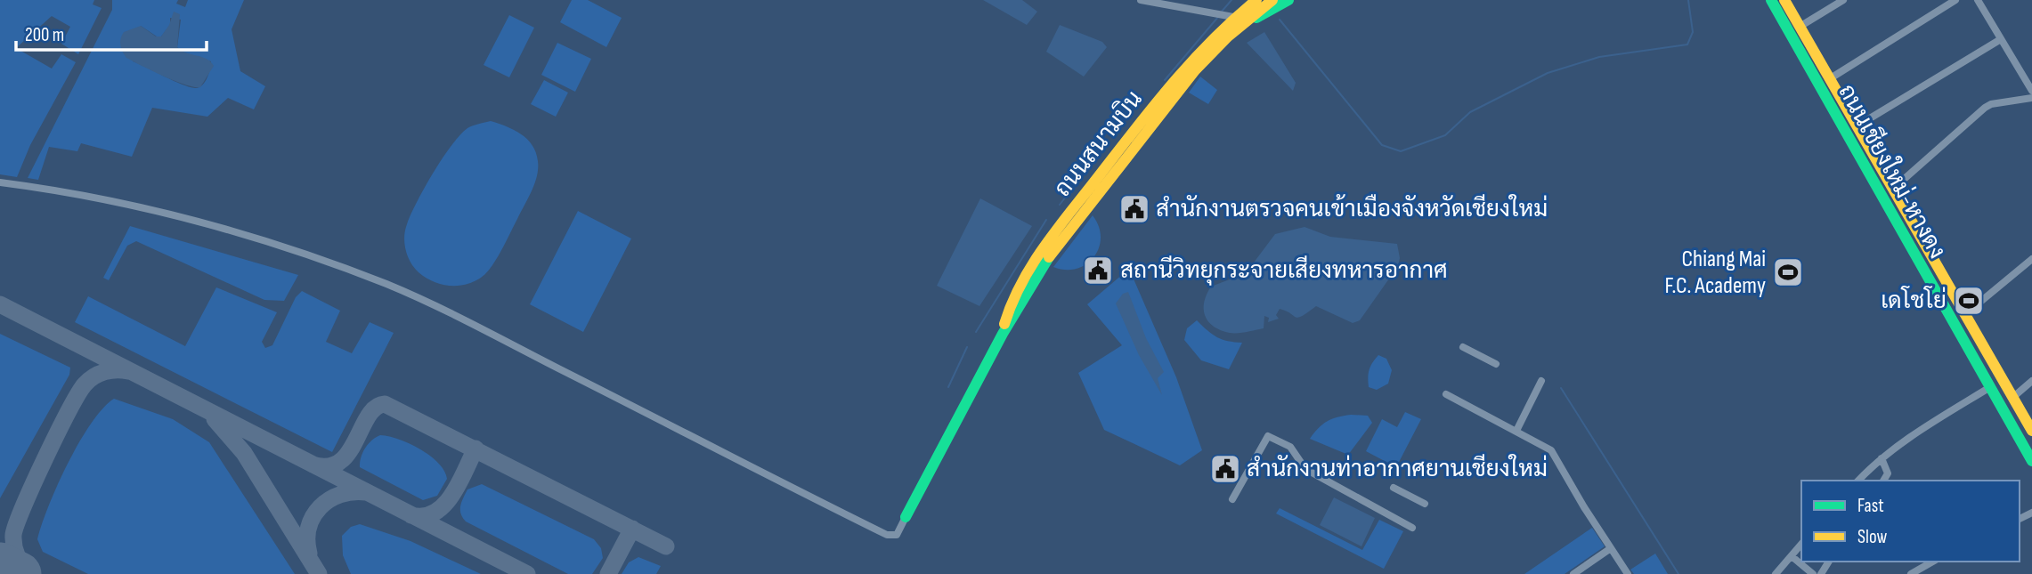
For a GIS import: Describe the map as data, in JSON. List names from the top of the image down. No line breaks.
{"streets":{"main road":["ถนนสนามบิน","ถนนเชียงใหม่-หางดง"]},"places":{"public building":["สำนักงานตรวจคนเข้าเมืองจังหวัดเชียงใหม่","สถานีวิทยุกระจายเสียงทหารอากาศ","สำนักงานท่าอากาศยานเชียงใหม่"],"sports":["Chiang Mai F.C. Academy","เดโชโย่"]},"legend":["Fast","Slow"],"scale_bar":"200 m"}
